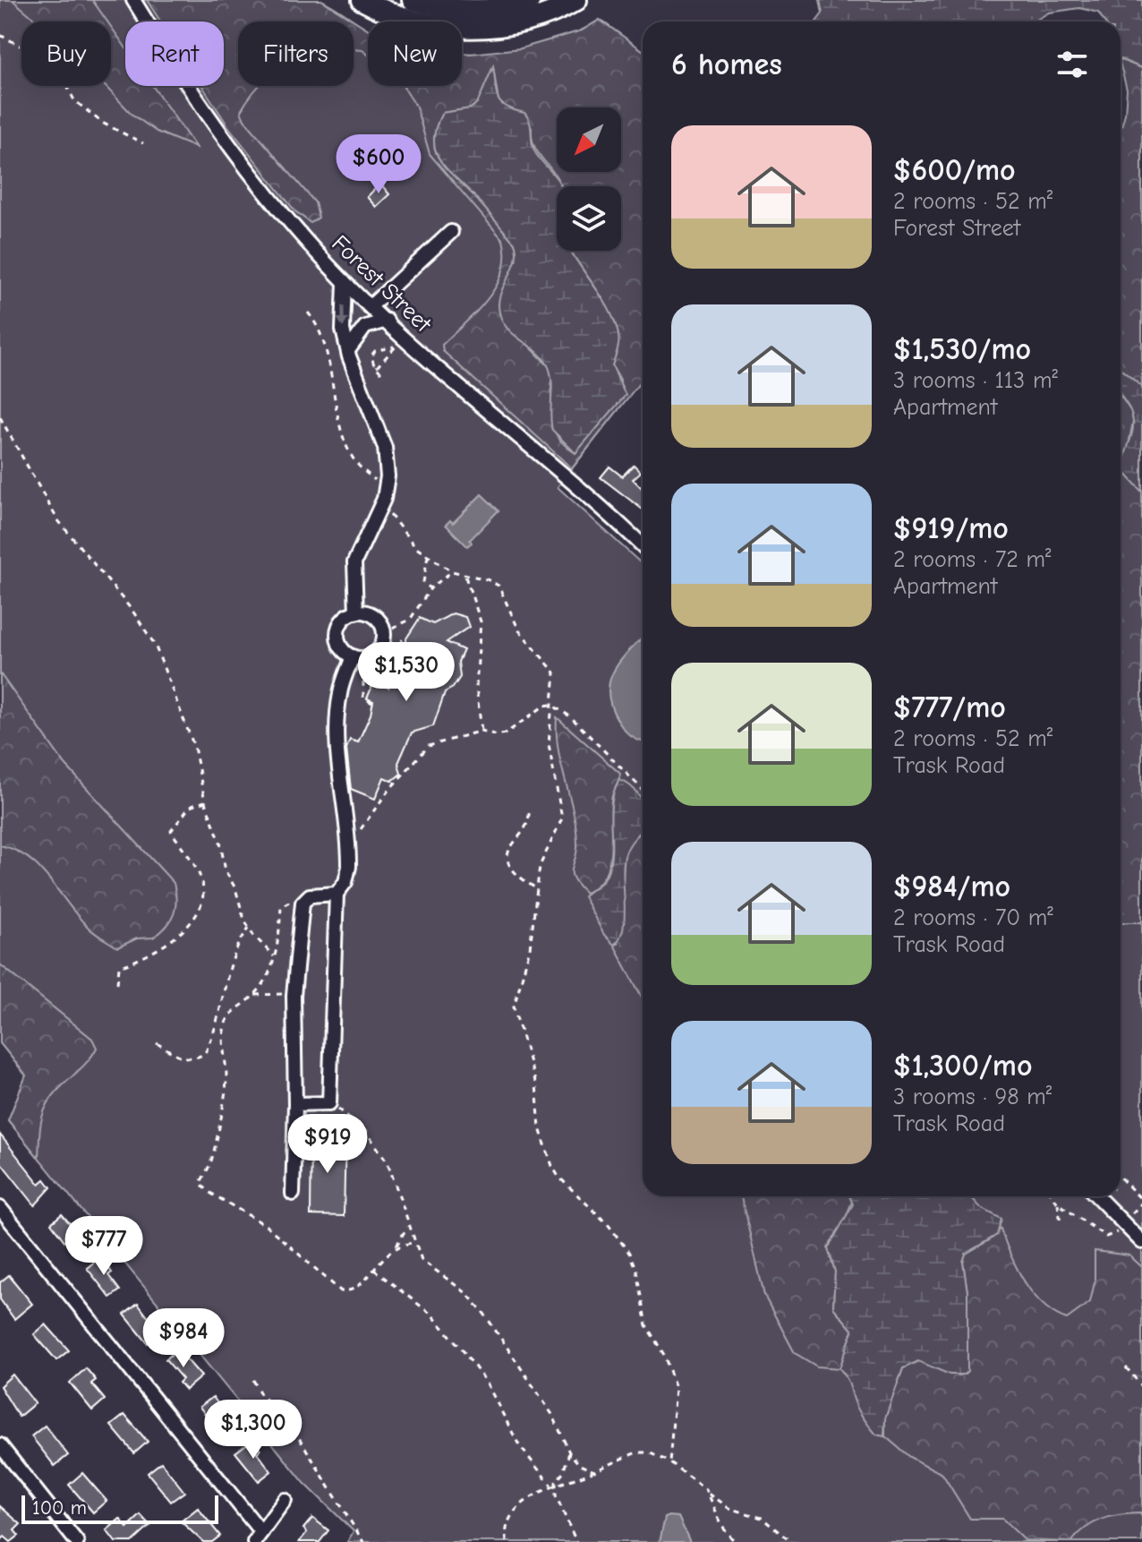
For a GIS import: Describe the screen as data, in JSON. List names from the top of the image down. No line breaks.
{"streets":{"street":["Forest Street"]},"scale_bar":"100 m","north":"bottom left","page":{"chip":["Buy","Rent","Filters","New"],"heading":"6 homes","list":[{"name":"$600/mo","note":"2 rooms · 52 m² · Forest Street"},{"name":"$1,530/mo","note":"3 rooms · 113 m² · Apartment"},{"name":"$919/mo","note":"2 rooms · 72 m² · Apartment"},{"name":"$777/mo","note":"2 rooms · 52 m² · Trask Road"},{"name":"$984/mo","note":"2 rooms · 70 m² · Trask Road"},{"name":"$1,300/mo","note":"3 rooms · 98 m² · Trask Road"}],"price":["$600","$1,530","$919","$777","$984","$1,300"],"scale":"100 m"}}
